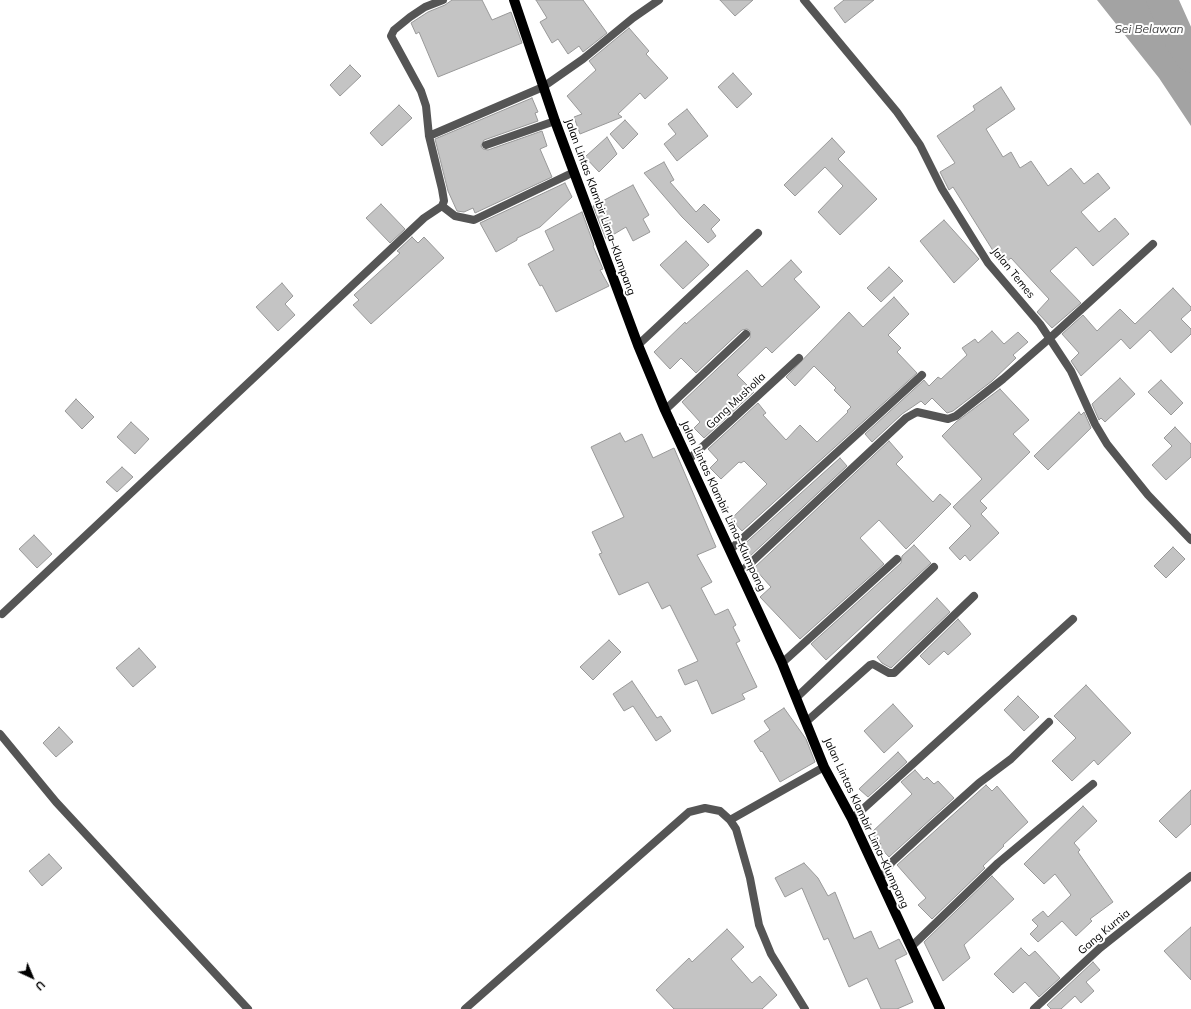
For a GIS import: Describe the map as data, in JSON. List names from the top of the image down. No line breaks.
{"streets":{"main road":["Jalan Lintas Klambir Lima–Klumpang"],"street":["Jalan Temes","Gang Musholla","Gang Kurnia"]},"crossings":[["Jalan Lintas Klambir Lima–Klumpang","Gang Musholla"]],"water":["Sei Belawan"],"north":"bottom right"}
